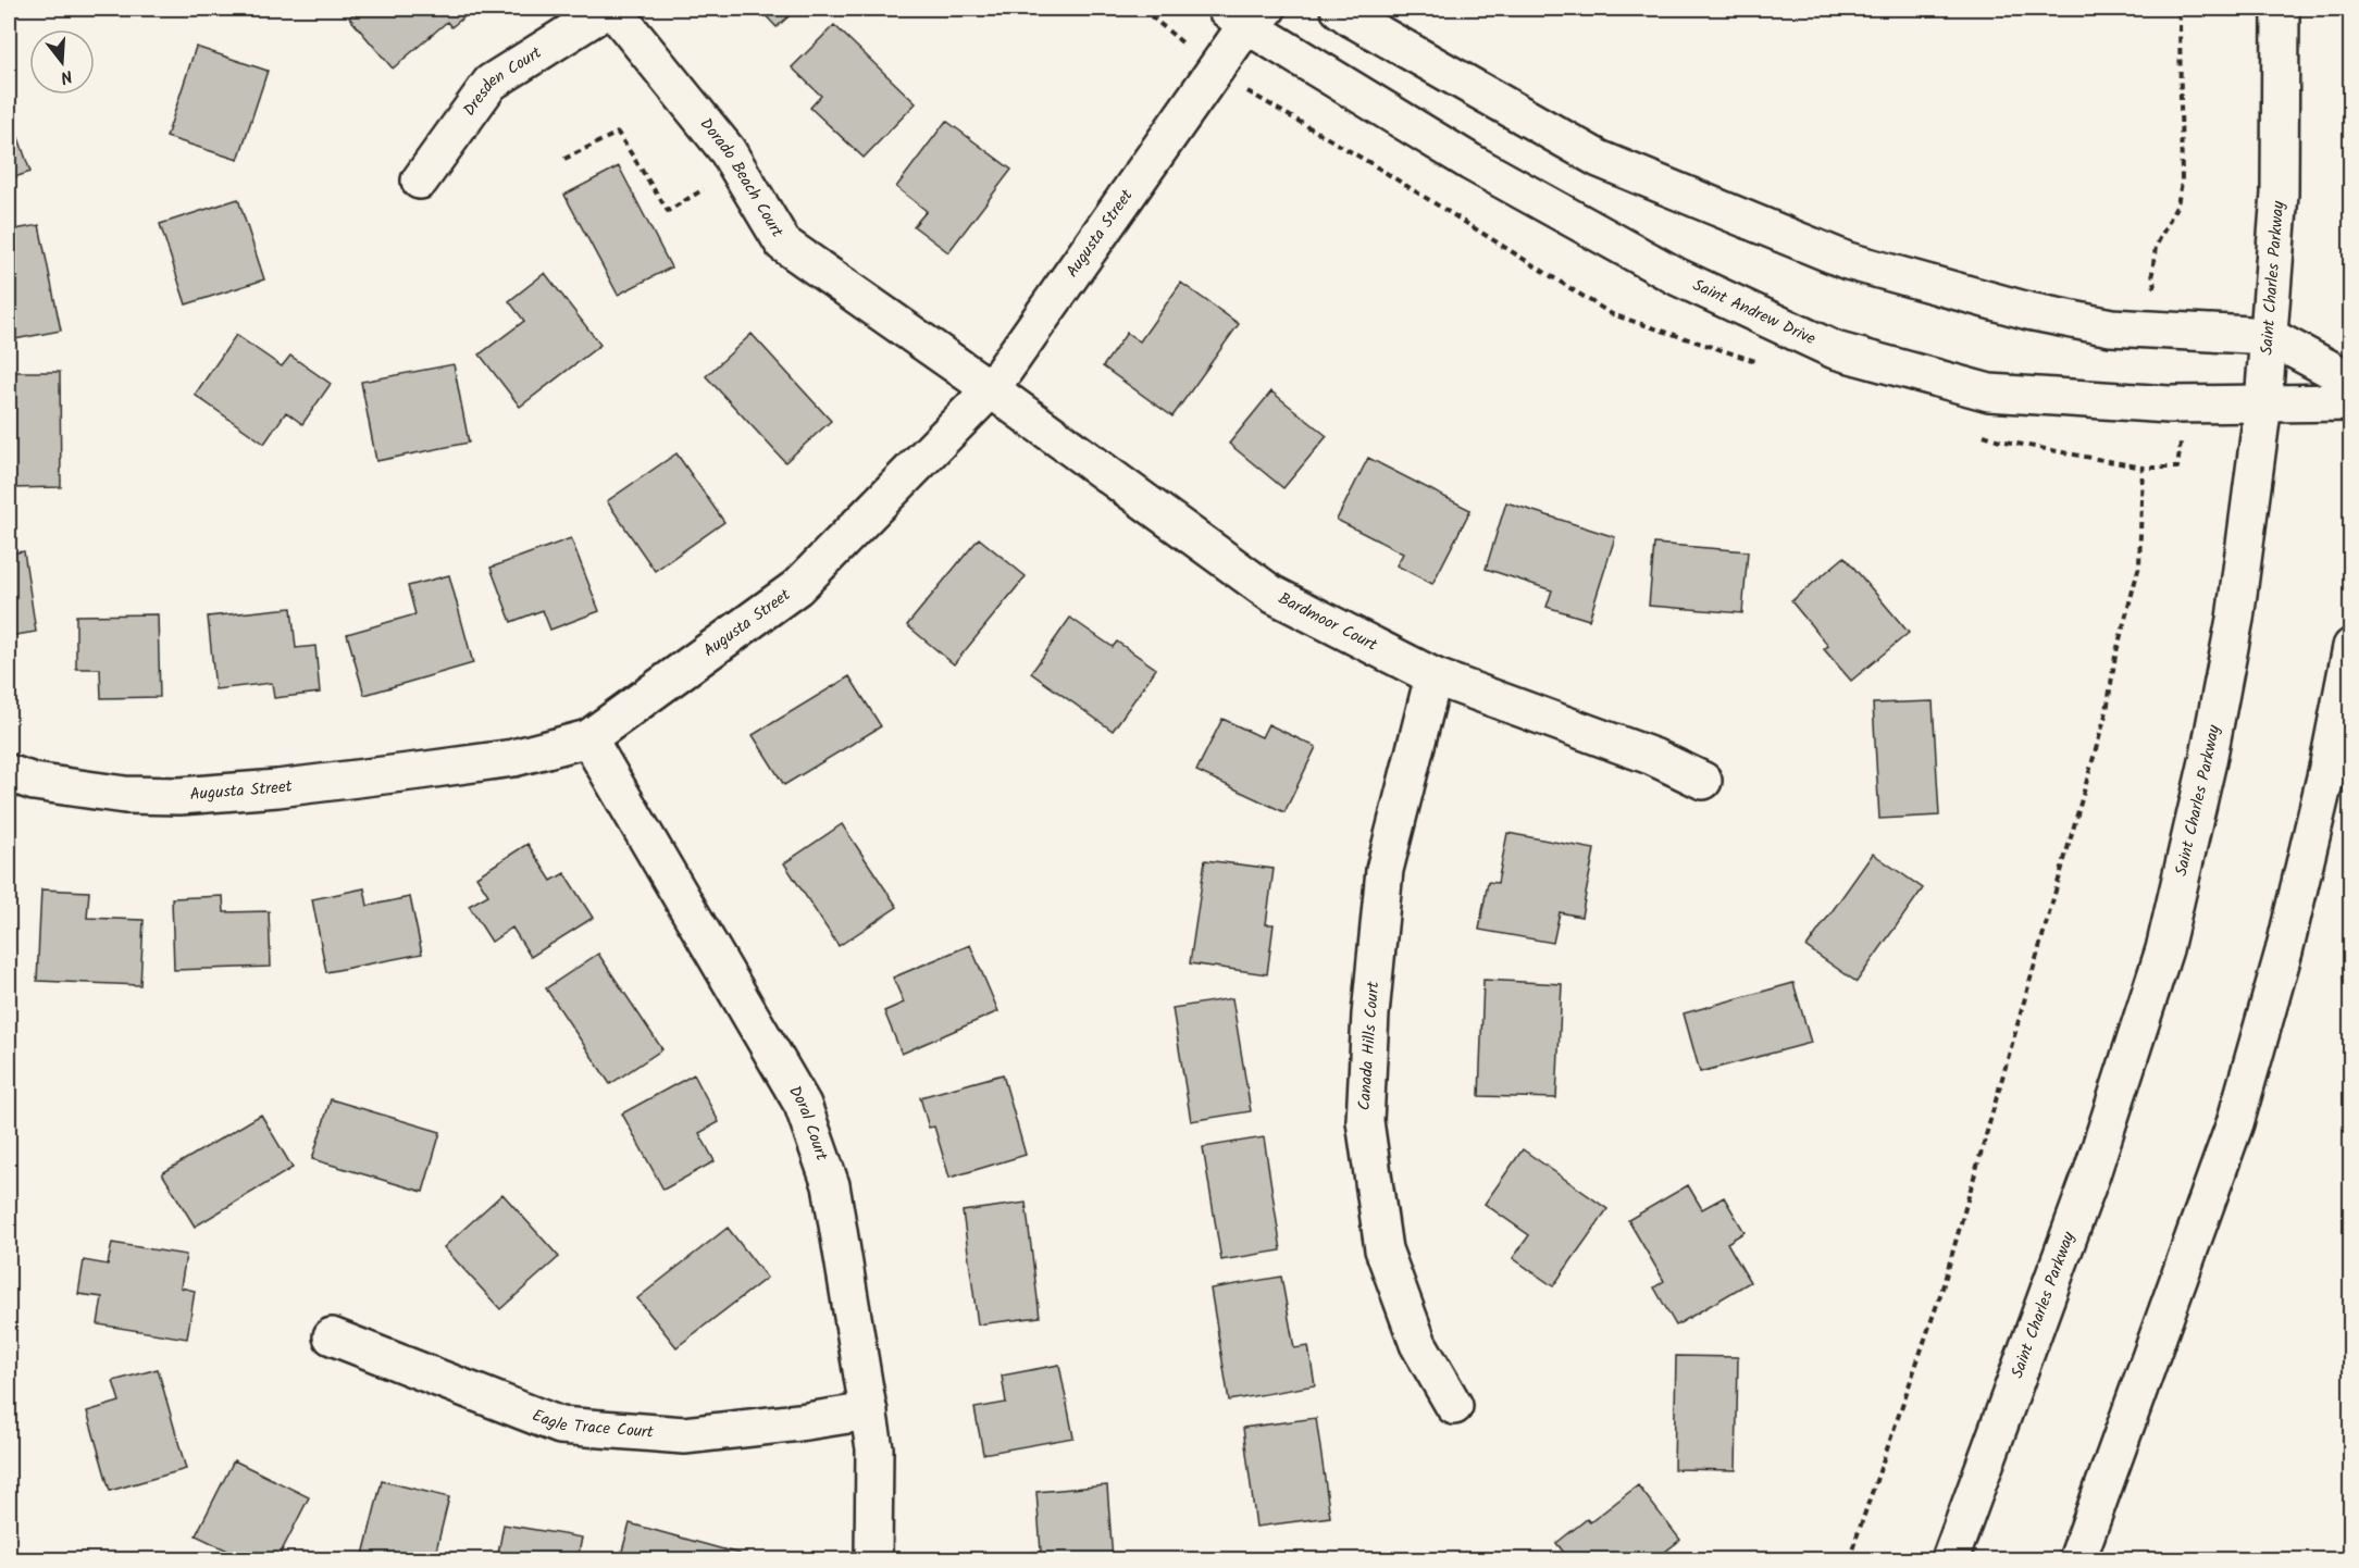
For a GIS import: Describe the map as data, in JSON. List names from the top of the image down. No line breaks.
{"streets":{"street":["Dresden Court","Dorado Beach Court","Augusta Street","Saint Charles Parkway","Saint Andrew Drive","Bardmoor Court","Canada Hills Court","Doral Court","Eagle Trace Court"]},"crossings":[["Dresden Court","Dorado Beach Court"],["Dorado Beach Court","Augusta Street"],["Dorado Beach Court","Bardmoor Court"],["Augusta Street","Saint Andrew Drive"],["Augusta Street","Bardmoor Court"],["Augusta Street","Doral Court"],["Saint Charles Parkway","Saint Andrew Drive"],["Bardmoor Court","Canada Hills Court"],["Doral Court","Eagle Trace Court"]],"north":"bottom"}
